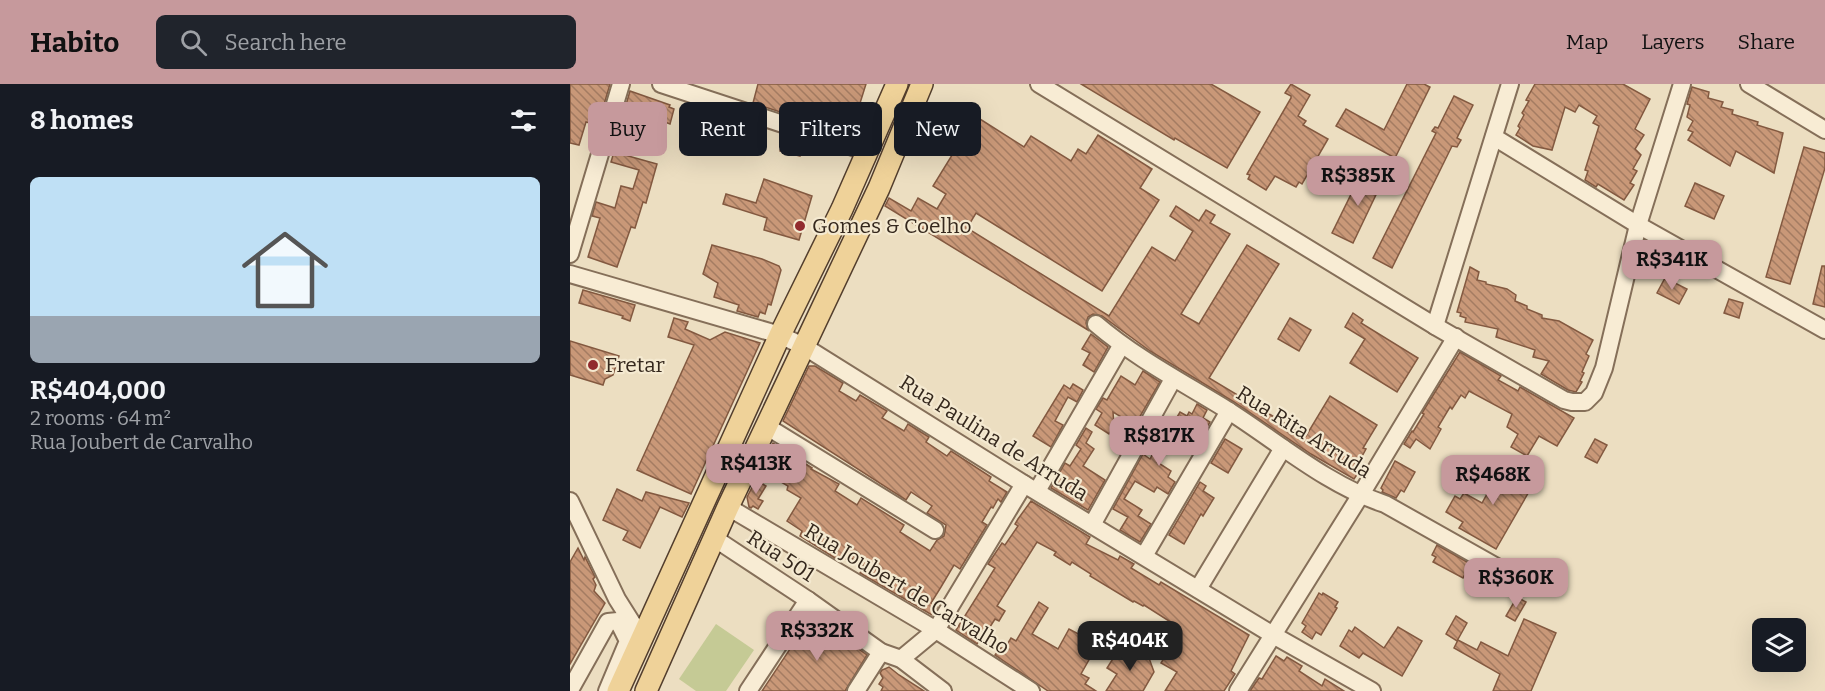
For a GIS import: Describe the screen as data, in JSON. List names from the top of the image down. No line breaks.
{"streets":{"street":["Rua Rita Arruda","Rua Paulina de Arruda","Rua 501","Rua Joubert de Carvalho"]},"places":["Gomes & Coelho","Fretar"],"page":{"header":"Habito","search":"Search here","nav":["Map","Layers","Share"],"heading":"8 homes","chip":["Buy","Rent","Filters","New"],"list":[{"name":"R$404,000","note":"2 rooms · 64 m² · Rua Joubert de Carvalho"}],"price":["R$385K","R$341K","R$817K","R$413K","R$468K","R$360K","R$332K","R$404K"]}}
